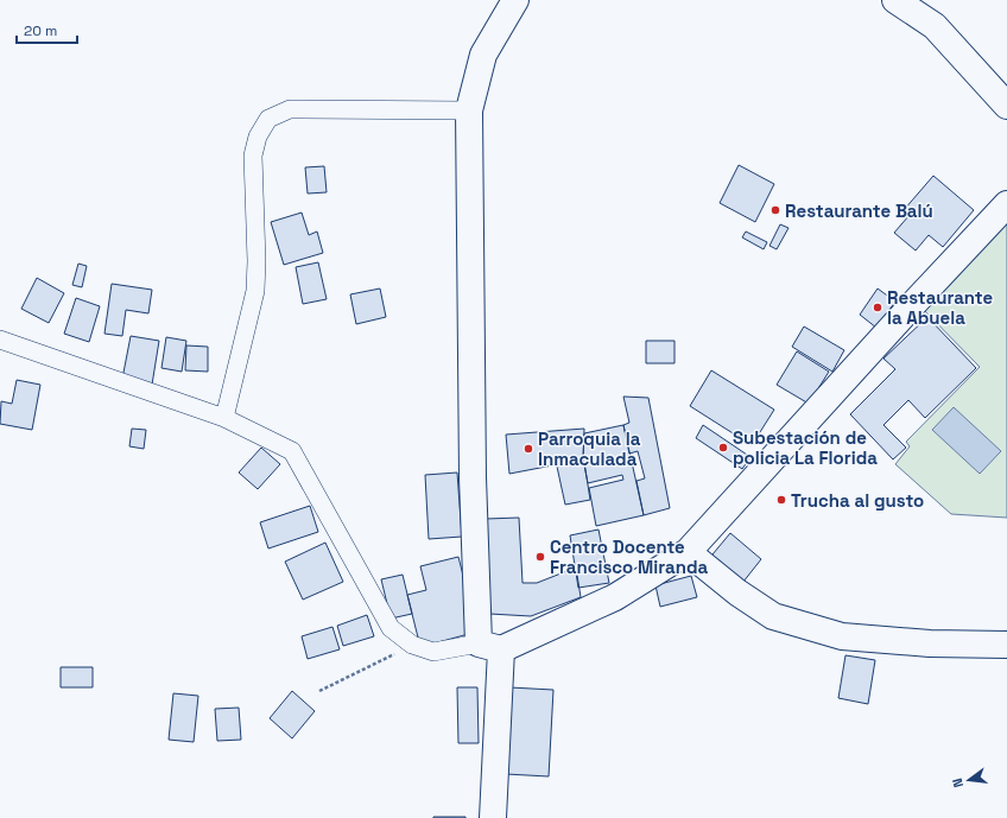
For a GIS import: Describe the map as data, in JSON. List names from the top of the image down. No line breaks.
{"places":["Restaurante Balú","Restaurante la Abuela","Subestación de policia La Florida","Parroquia la Inmaculada","Trucha al gusto","Centro Docente Francisco Miranda"],"scale_bar":"20 m","north":"left"}
